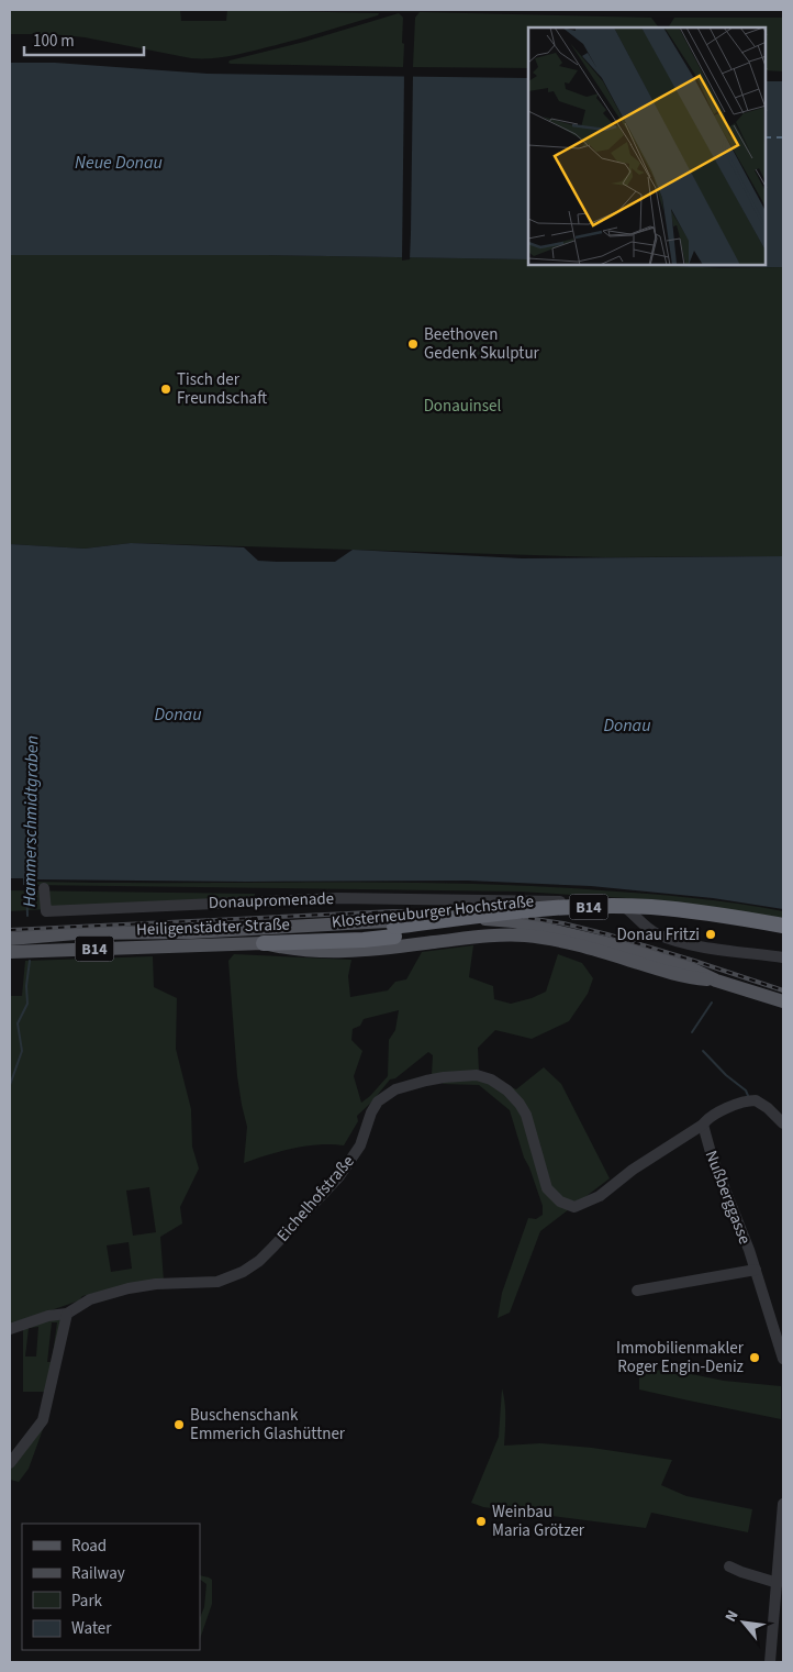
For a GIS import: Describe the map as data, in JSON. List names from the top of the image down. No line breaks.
{"streets":{"highway":["B14","Klosterneuburger Hochstraße","Heiligenstädter Straße"],"street":["Donaupromenade","Nußberggasse","Eichelhofstraße"]},"crossings":[["Klosterneuburger Hochstraße","Heiligenstädter Straße"],["Nußberggasse","Eichelhofstraße"]],"water":["Neue Donau","Donau","Hammerschmidtgraben"],"parks":["Donauinsel"],"places":["Beethoven Gedenk Skulptur","Tisch der Freundschaft","Donau Fritzi","Immobilienmakler Roger Engin-Deniz","Buschenschank Emmerich Glashüttner","Weinbau Maria Grötzer"],"legend":["Road","Railway","Park","Water"],"scale_bar":"100 m","north":"top left"}
